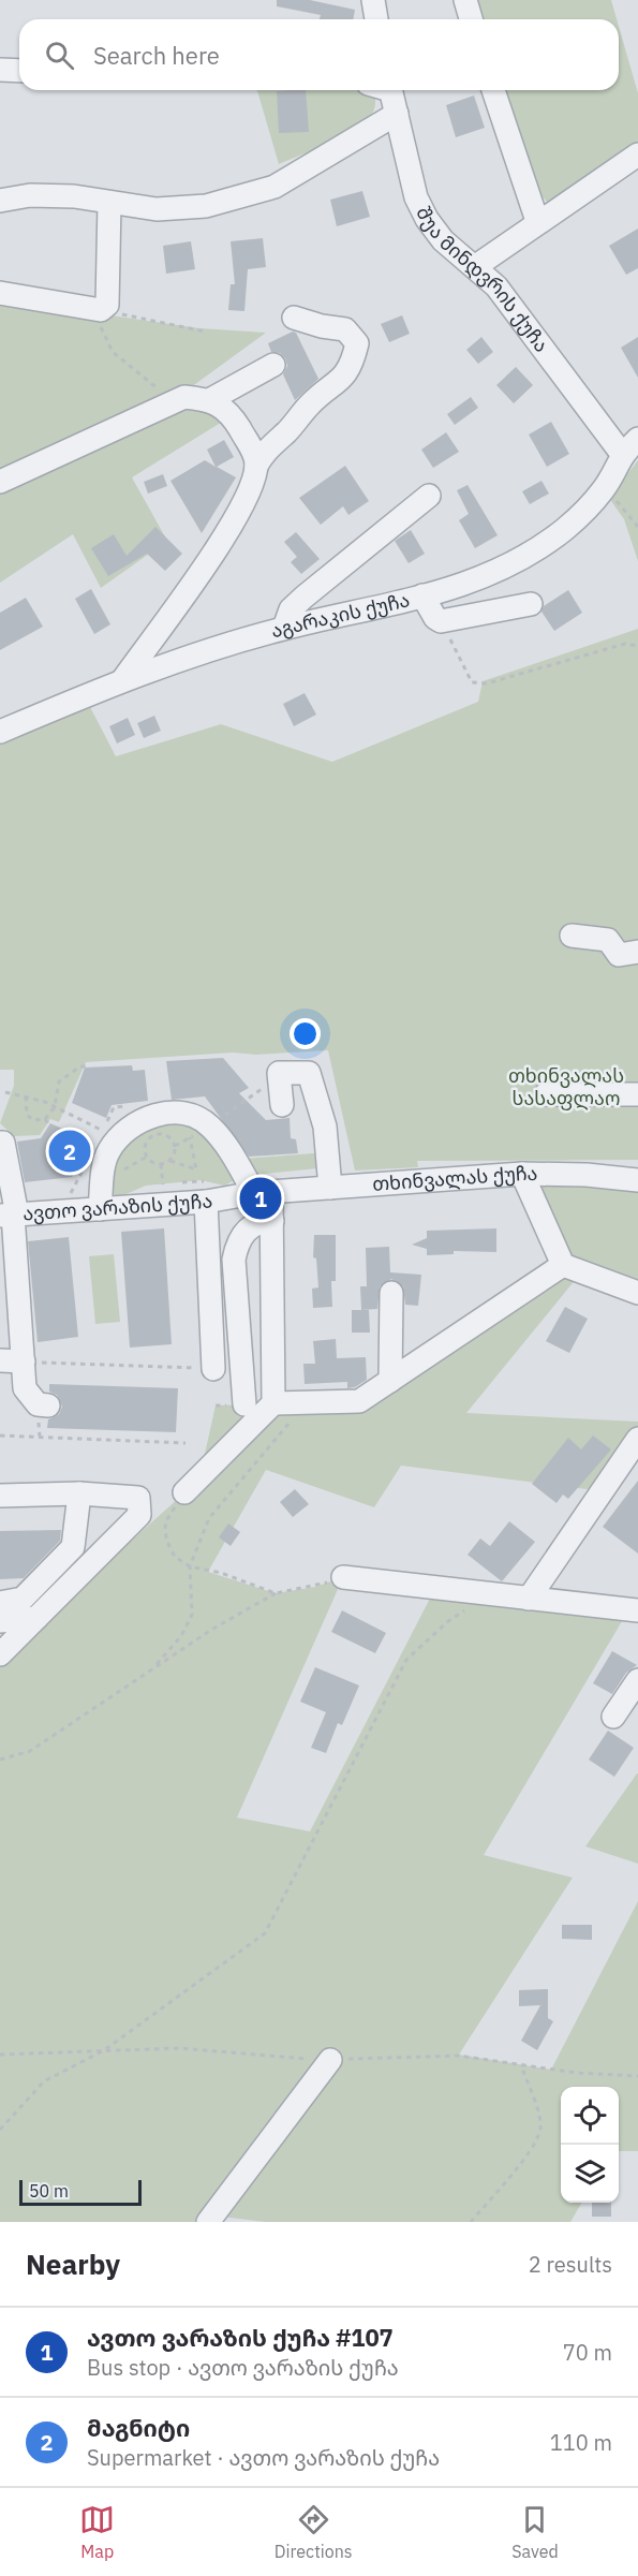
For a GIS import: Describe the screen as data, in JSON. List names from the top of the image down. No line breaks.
{"streets":{"street":["შუა მინდვრის ქუჩა","აგარაკის ქუჩა","თხინვალას ქუჩა","ავთო ვარაზის ქუჩა"]},"crossings":[["შუა მინდვრის ქუჩა","აგარაკის ქუჩა"],["თხინვალას ქუჩა","ავთო ვარაზის ქუჩა"]],"parks":["თხინვალას სასაფლაო"],"scale_bar":"50 m","page":{"search":"Search here","pins":["2","1"],"scale":"50 m","heading":["Nearby","2 results"],"list":[{"mark":"1","name":"ავთო ვარაზის ქუჩა #107","note":"Bus stop · ავთო ვარაზის ქუჩა","value":"70 m"},{"mark":"2","name":"მაგნიტი","note":"Supermarket · ავთო ვარაზის ქუჩა","value":"110 m"}],"nav":["Map","Directions","Saved"]}}
